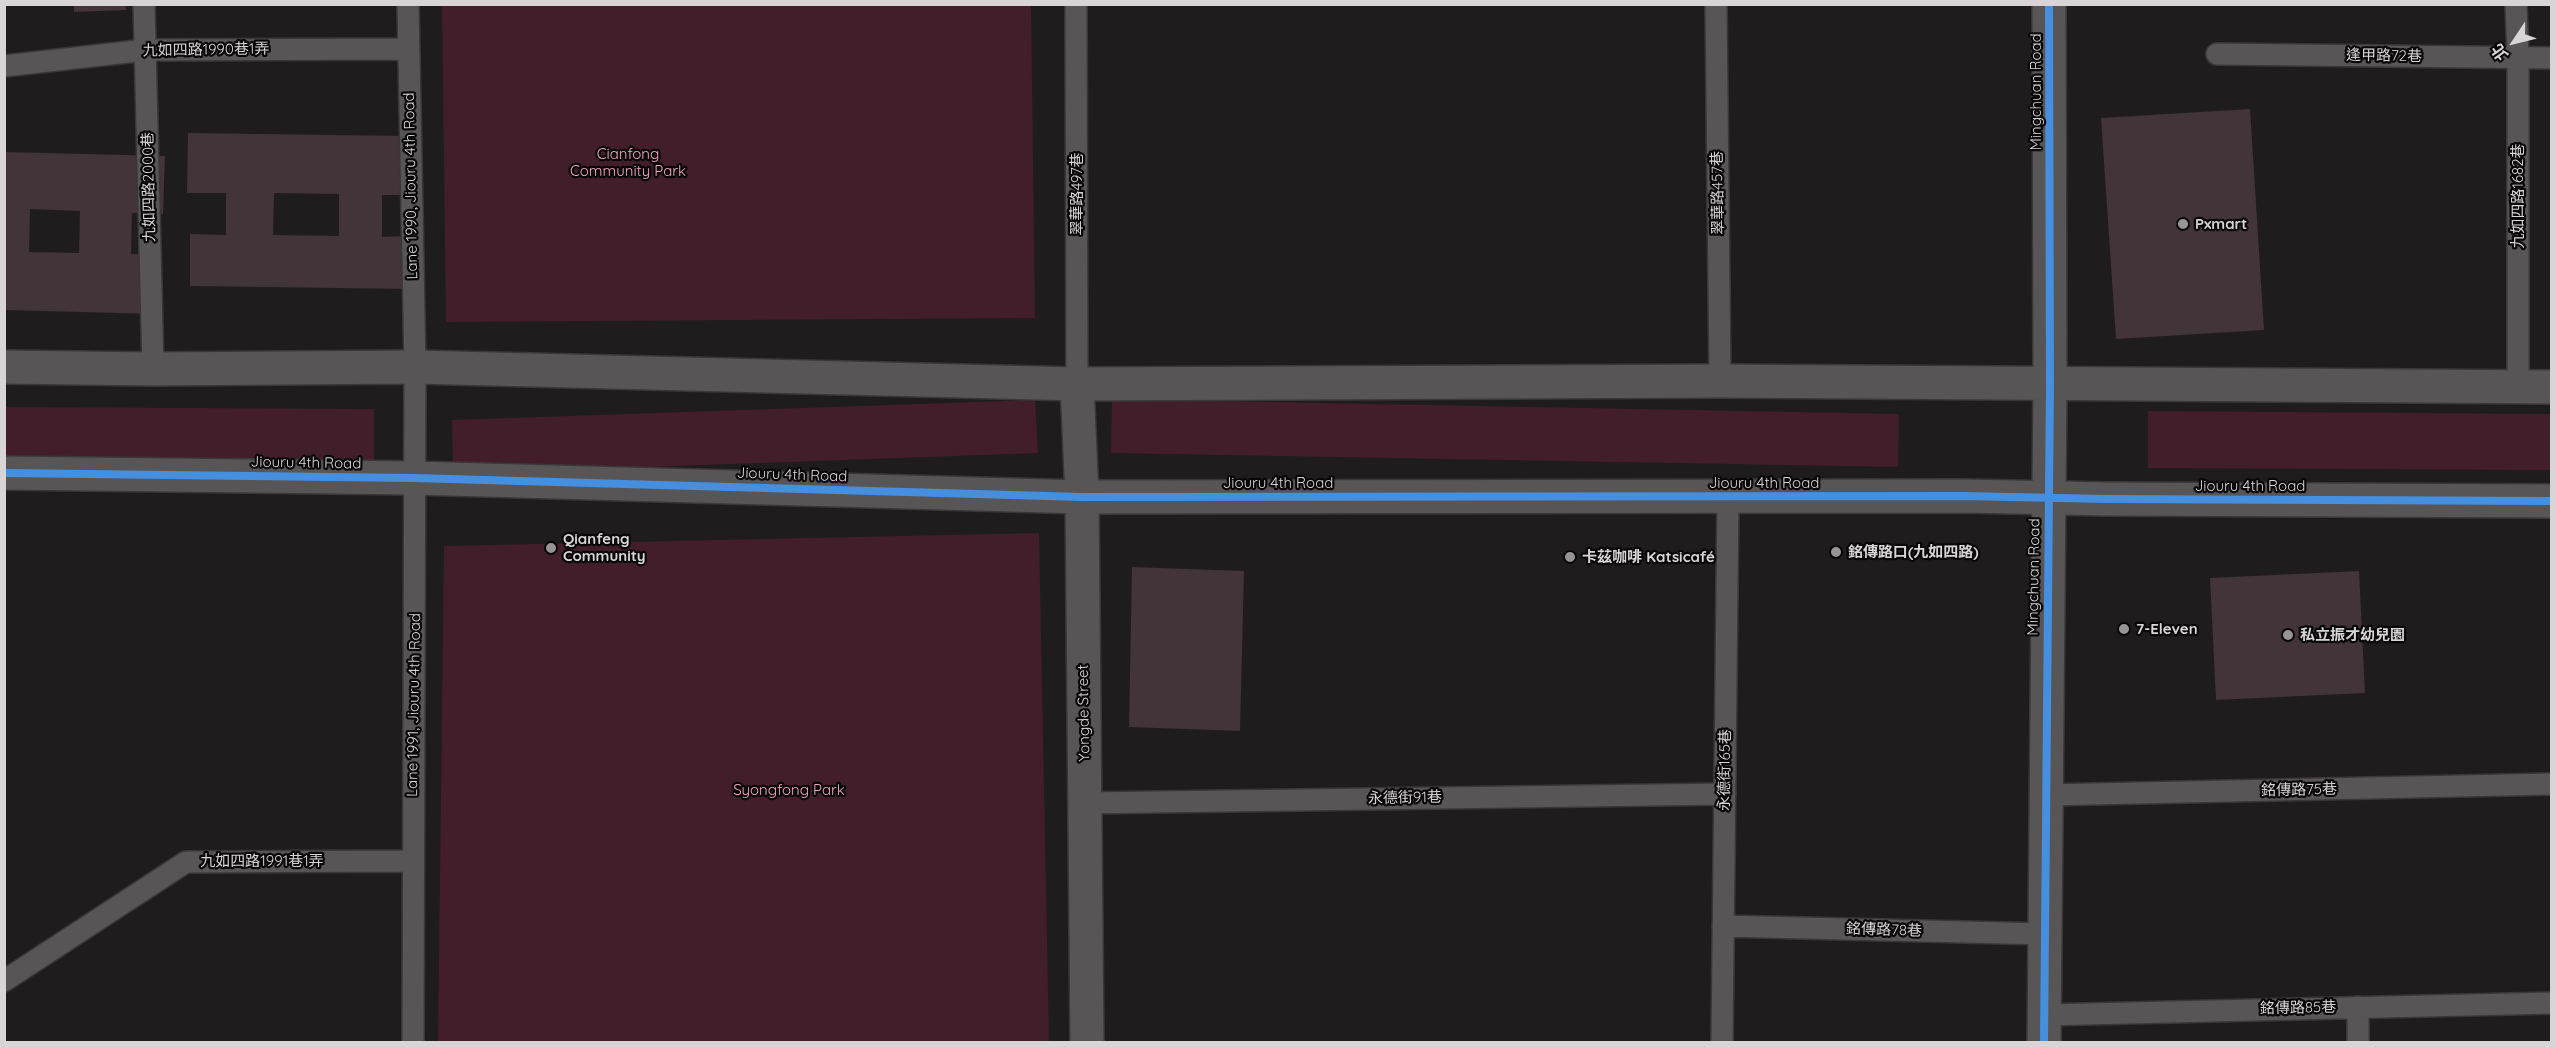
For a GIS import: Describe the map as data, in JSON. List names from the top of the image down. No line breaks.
{"streets":{"street":["Mingchuan Road","Jiouru 4th Road","Yongde Street"],"lane":["九如四路1990巷1弄","逢甲路72巷","Lane 1990, Jiouru 4th Road","九如四路2000巷","翠華路457巷","翠華路497巷","九如四路1682巷","Lane 1991, Jiouru 4th Road","永德街165巷","銘傳路75巷","永德街91巷","九如四路1991巷1弄","銘傳路78巷","銘傳路85巷"]},"crossings":[["九如四路1990巷1弄","Lane 1990, Jiouru 4th Road"],["九如四路1990巷1弄","九如四路2000巷"],["逢甲路72巷","九如四路1682巷"],["Mingchuan Road","Jiouru 4th Road"],["Mingchuan Road","銘傳路75巷"],["Mingchuan Road","銘傳路78巷"],["Mingchuan Road","銘傳路85巷"],["Lane 1990, Jiouru 4th Road","Lane 1991, Jiouru 4th Road"],["翠華路497巷","Yongde Street"],["Jiouru 4th Road","Lane 1991, Jiouru 4th Road"],["Jiouru 4th Road","Yongde Street"],["Jiouru 4th Road","永德街165巷"],["Lane 1991, Jiouru 4th Road","九如四路1991巷1弄"],["Yongde Street","永德街91巷"],["永德街165巷","永德街91巷"],["永德街165巷","銘傳路78巷"]],"parks":["Cianfong Community Park","Syongfong Park"],"places":["Pxmart","Qianfeng Community","銘傳路口(九如四路)","卡茲咖啡 Katsicafé","7-Eleven","私立振才幼兒園"],"north":"bottom left"}
